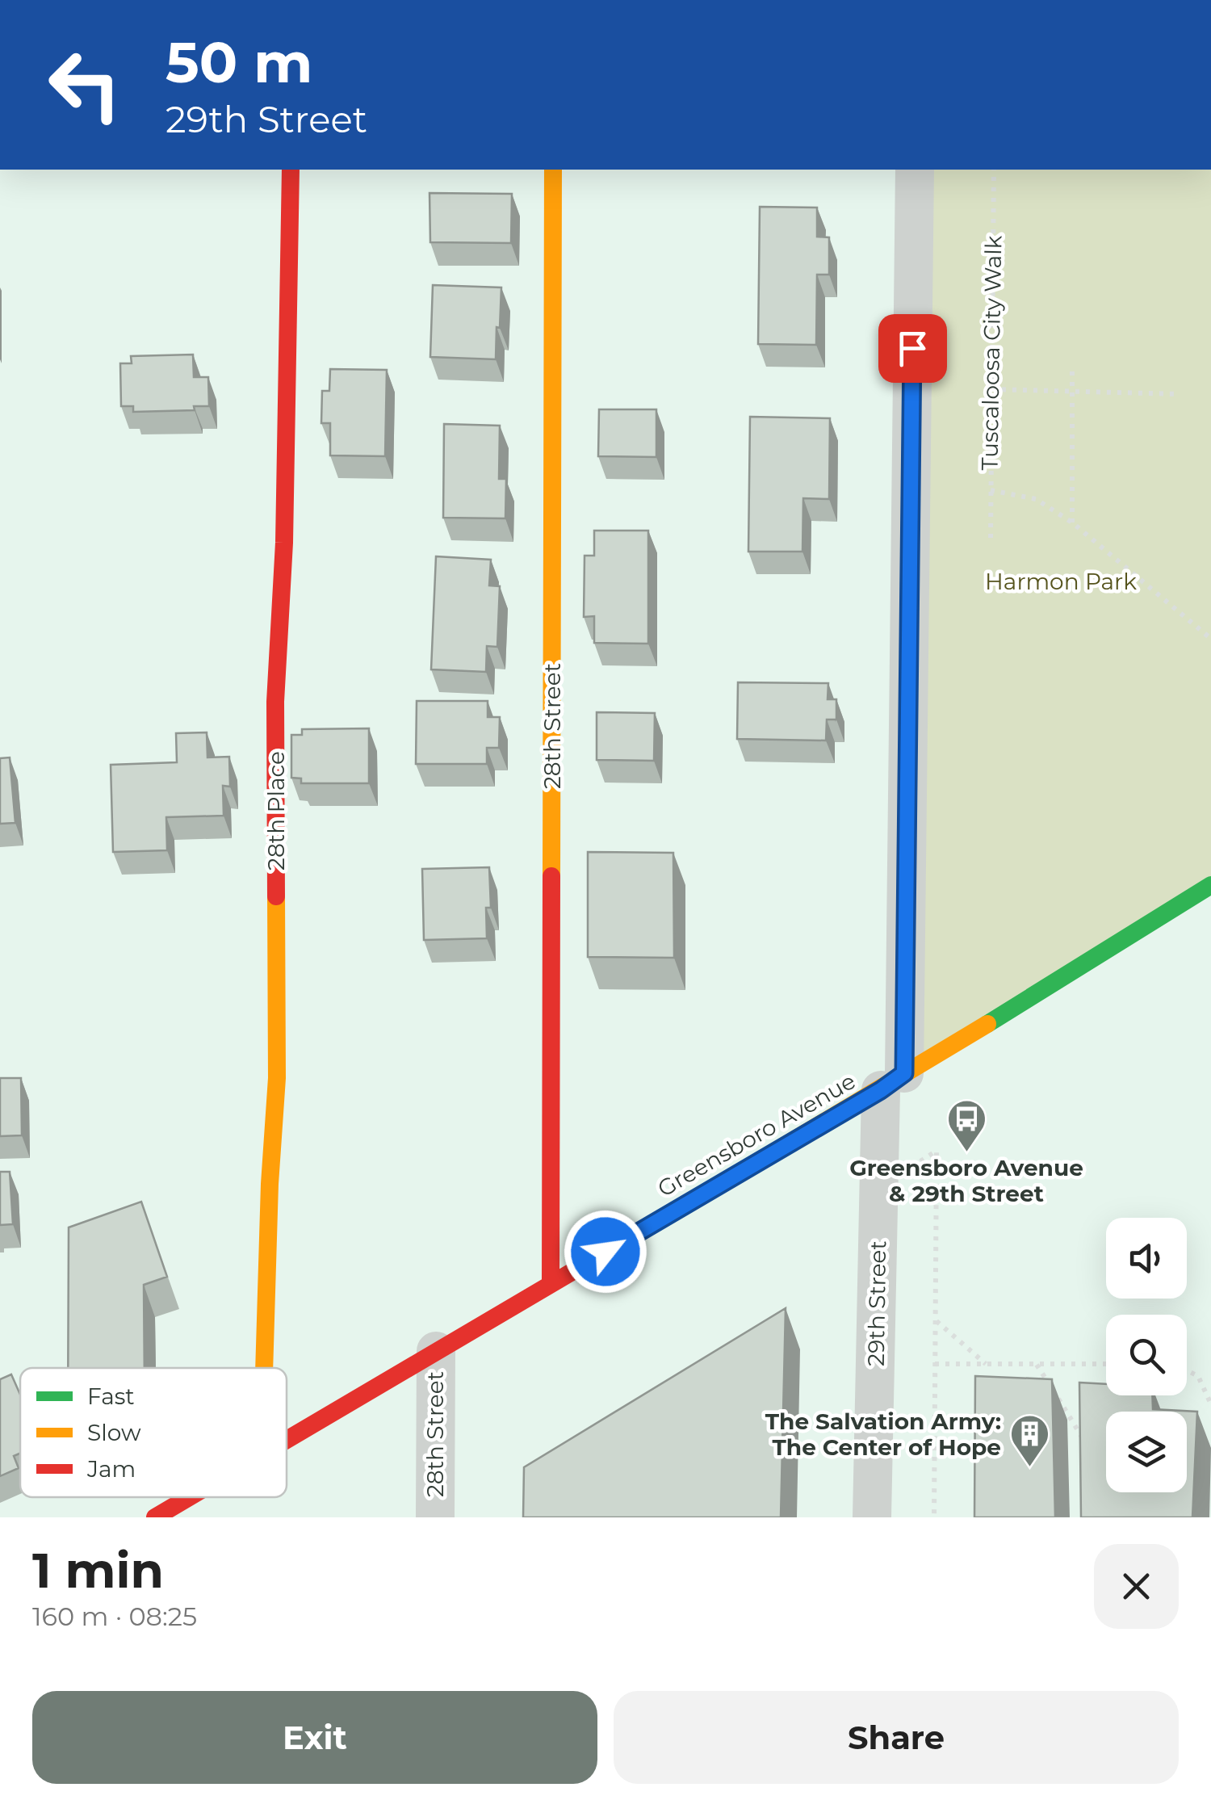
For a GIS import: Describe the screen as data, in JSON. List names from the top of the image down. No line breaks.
{"streets":{"street":["28th Street","28th Place","Greensboro Avenue","29th Street"],"path":["Tuscaloosa City Walk"]},"crossings":[["28th Street","Greensboro Avenue"],["Greensboro Avenue","29th Street"]],"parks":["Harmon Park"],"places":{"bus stop":["Greensboro Avenue & 29th Street"],"building":["The Salvation Army: The Center of Hope"]},"legend":["Fast","Slow","Jam"],"page":{"turn":["50 m","29th Street"],"heading":["1 min","160 m · 08:25"],"buttons":["Exit","Share"]}}
